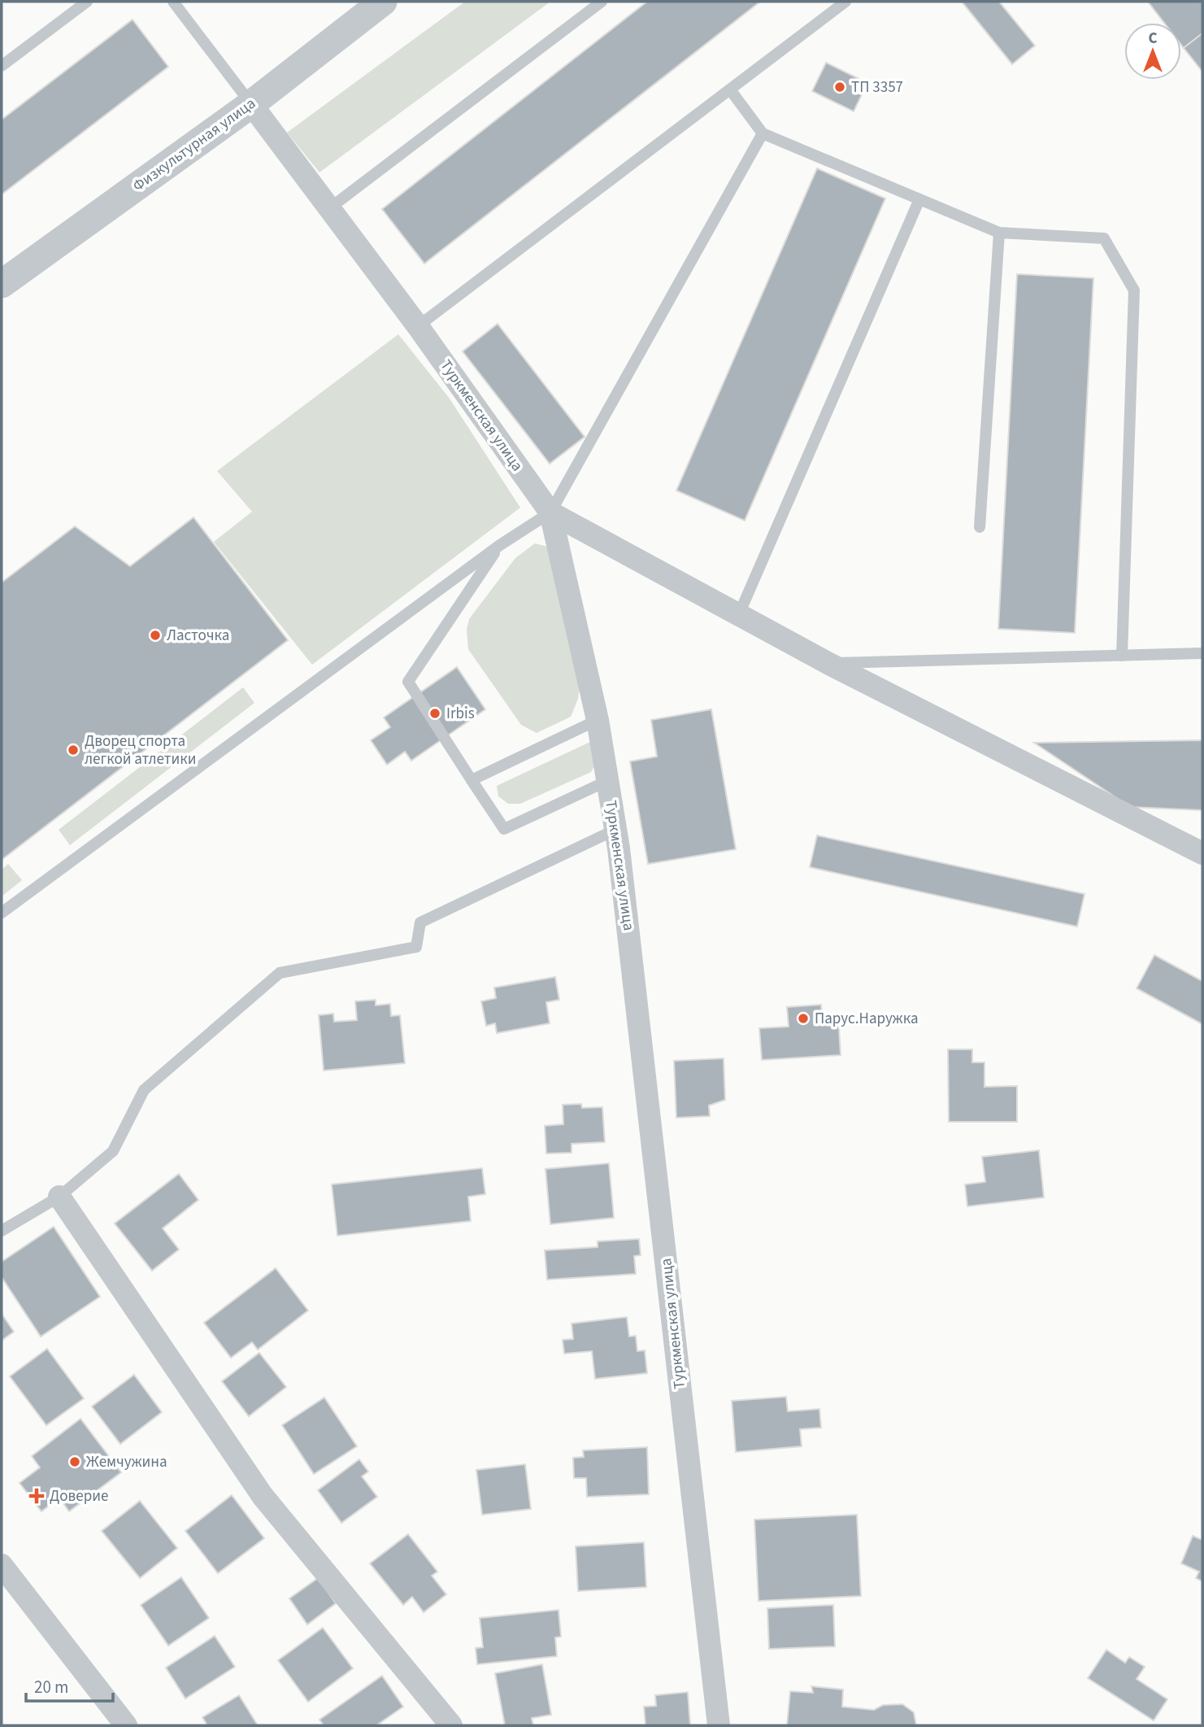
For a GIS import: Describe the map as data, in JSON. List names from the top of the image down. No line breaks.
{"streets":{"street":["Физкультурная улица","Туркменская улица"]},"crossings":[["Физкультурная улица","Туркменская улица"]],"places":{"other":["ТП 3357","Ласточка","Irbis","Дворец спорта легкой атлетики","Парус.Наружка","Жемчужина"],"health":["Доверие"]},"scale_bar":"20 m","north":"top"}
